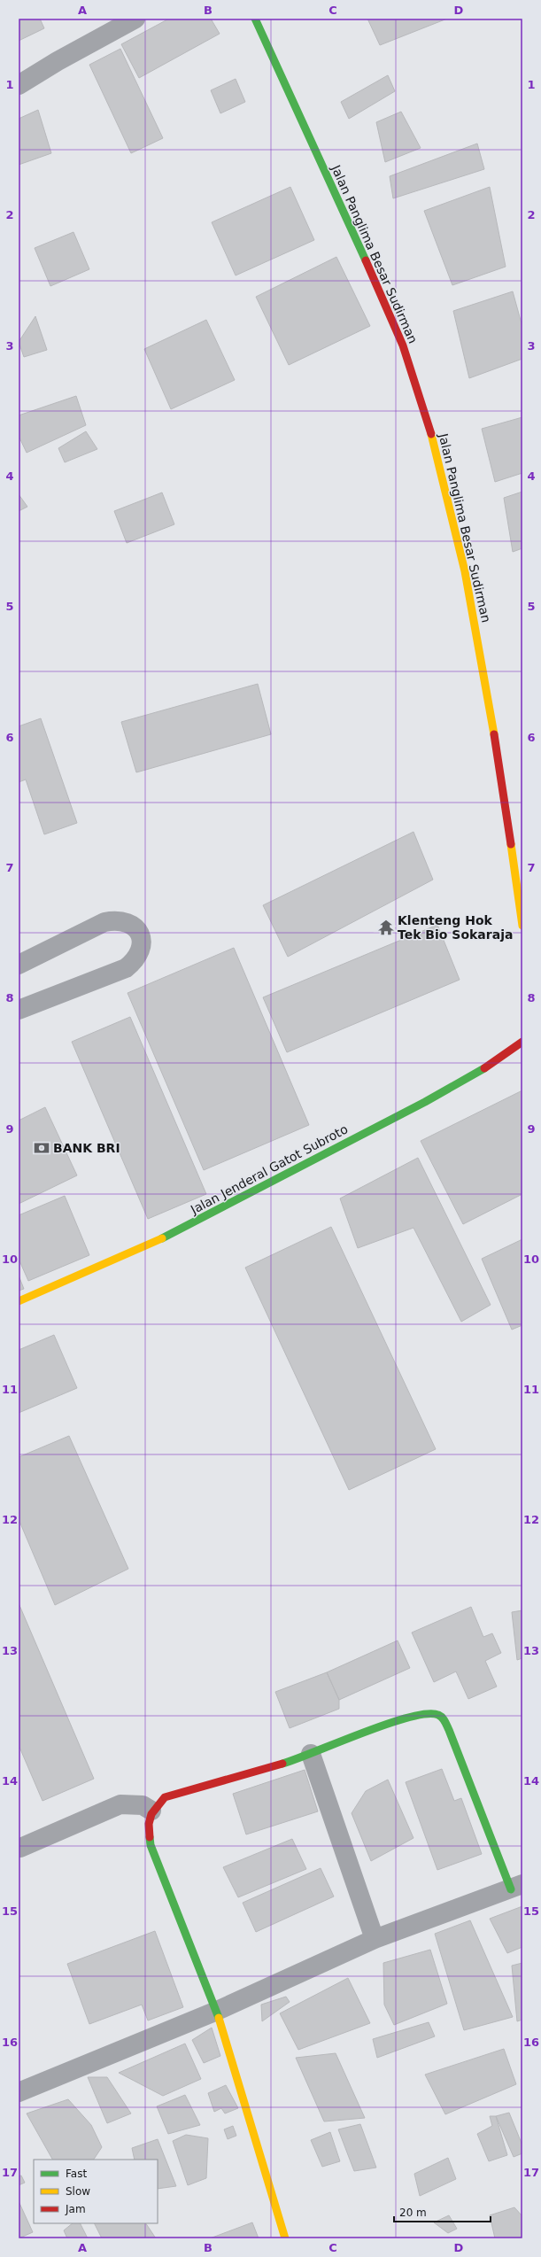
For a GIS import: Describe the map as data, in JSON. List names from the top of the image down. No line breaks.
{"streets":{"main road":["Jalan Panglima Besar Sudirman","Jalan Jenderal Gatot Subroto"]},"places":{"temple":["Klenteng Hok Tek Bio Sokaraja"],"bank":["BANK BRI"]},"legend":["Fast","Slow","Jam"],"scale_bar":"20 m","grid":{"columns":["A","B","C","D"],"rows":["1","2","3","4","5","6","7","8","9","10","11","12","13","14","15","16","17"]}}
